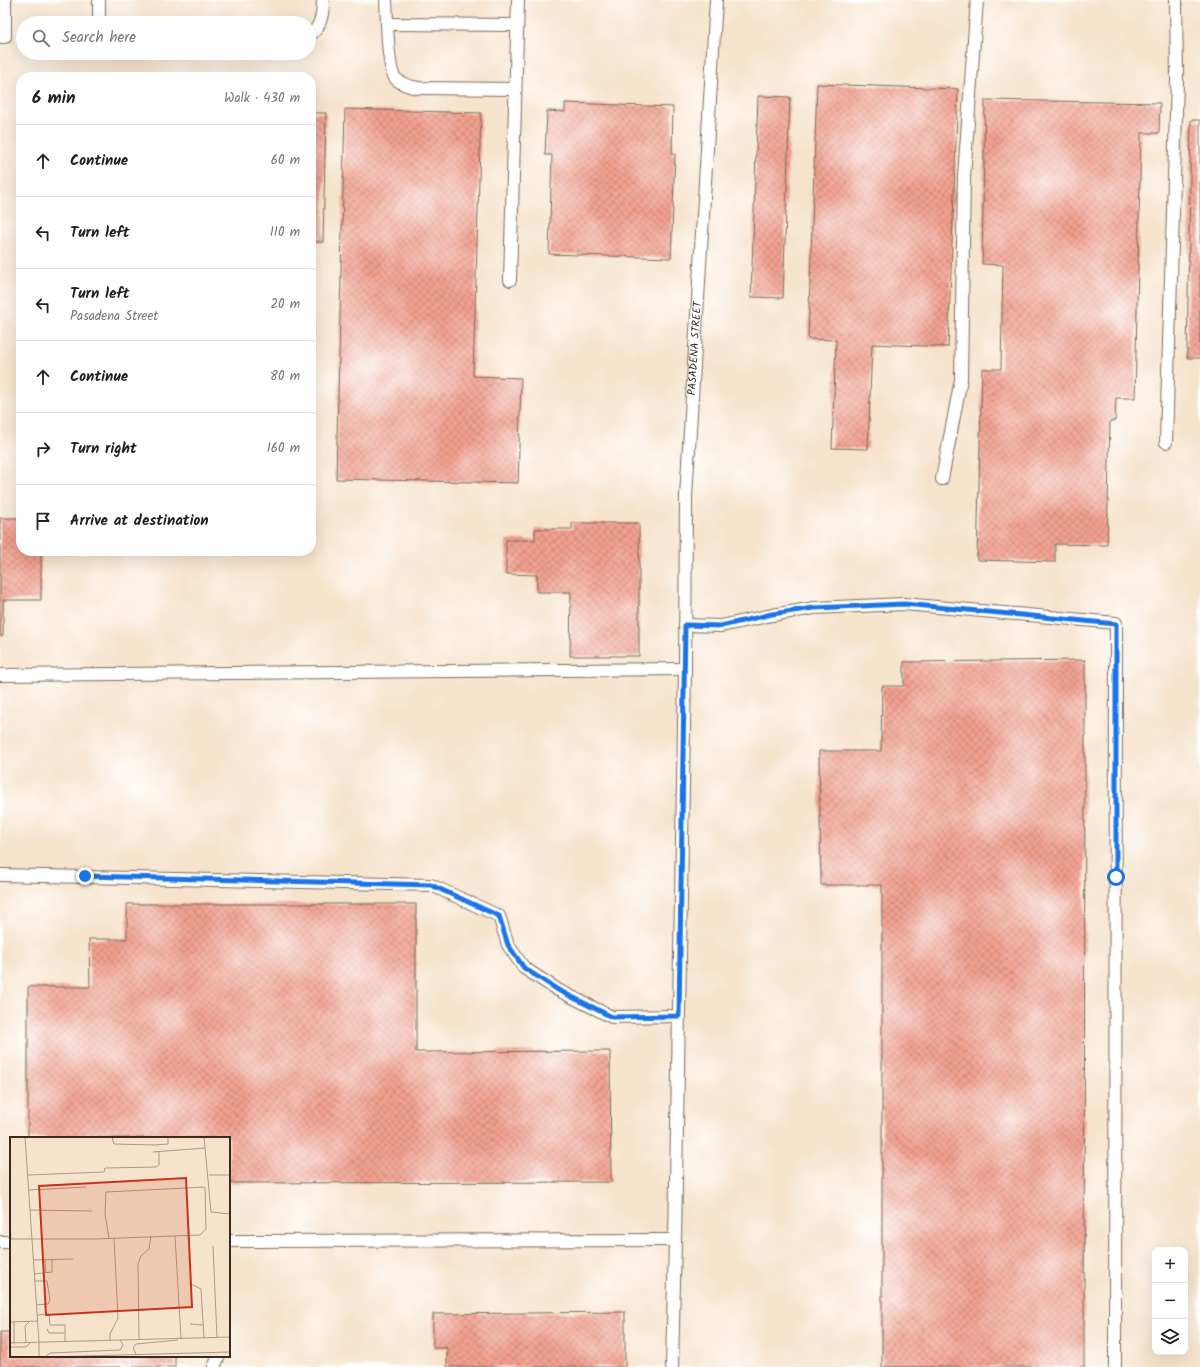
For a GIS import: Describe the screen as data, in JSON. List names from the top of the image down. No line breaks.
{"streets":{"lane":["PASADENA STREET"]},"page":{"search":"Search here","heading":["6 min","Walk · 430 m"],"list":[["Continue","60 m"],["Turn left","110 m"],["Turn left","Pasadena Street","20 m"],["Continue","80 m"],["Turn right","160 m"],"Arrive at destination"],"map_buttons":["+","−"]}}
